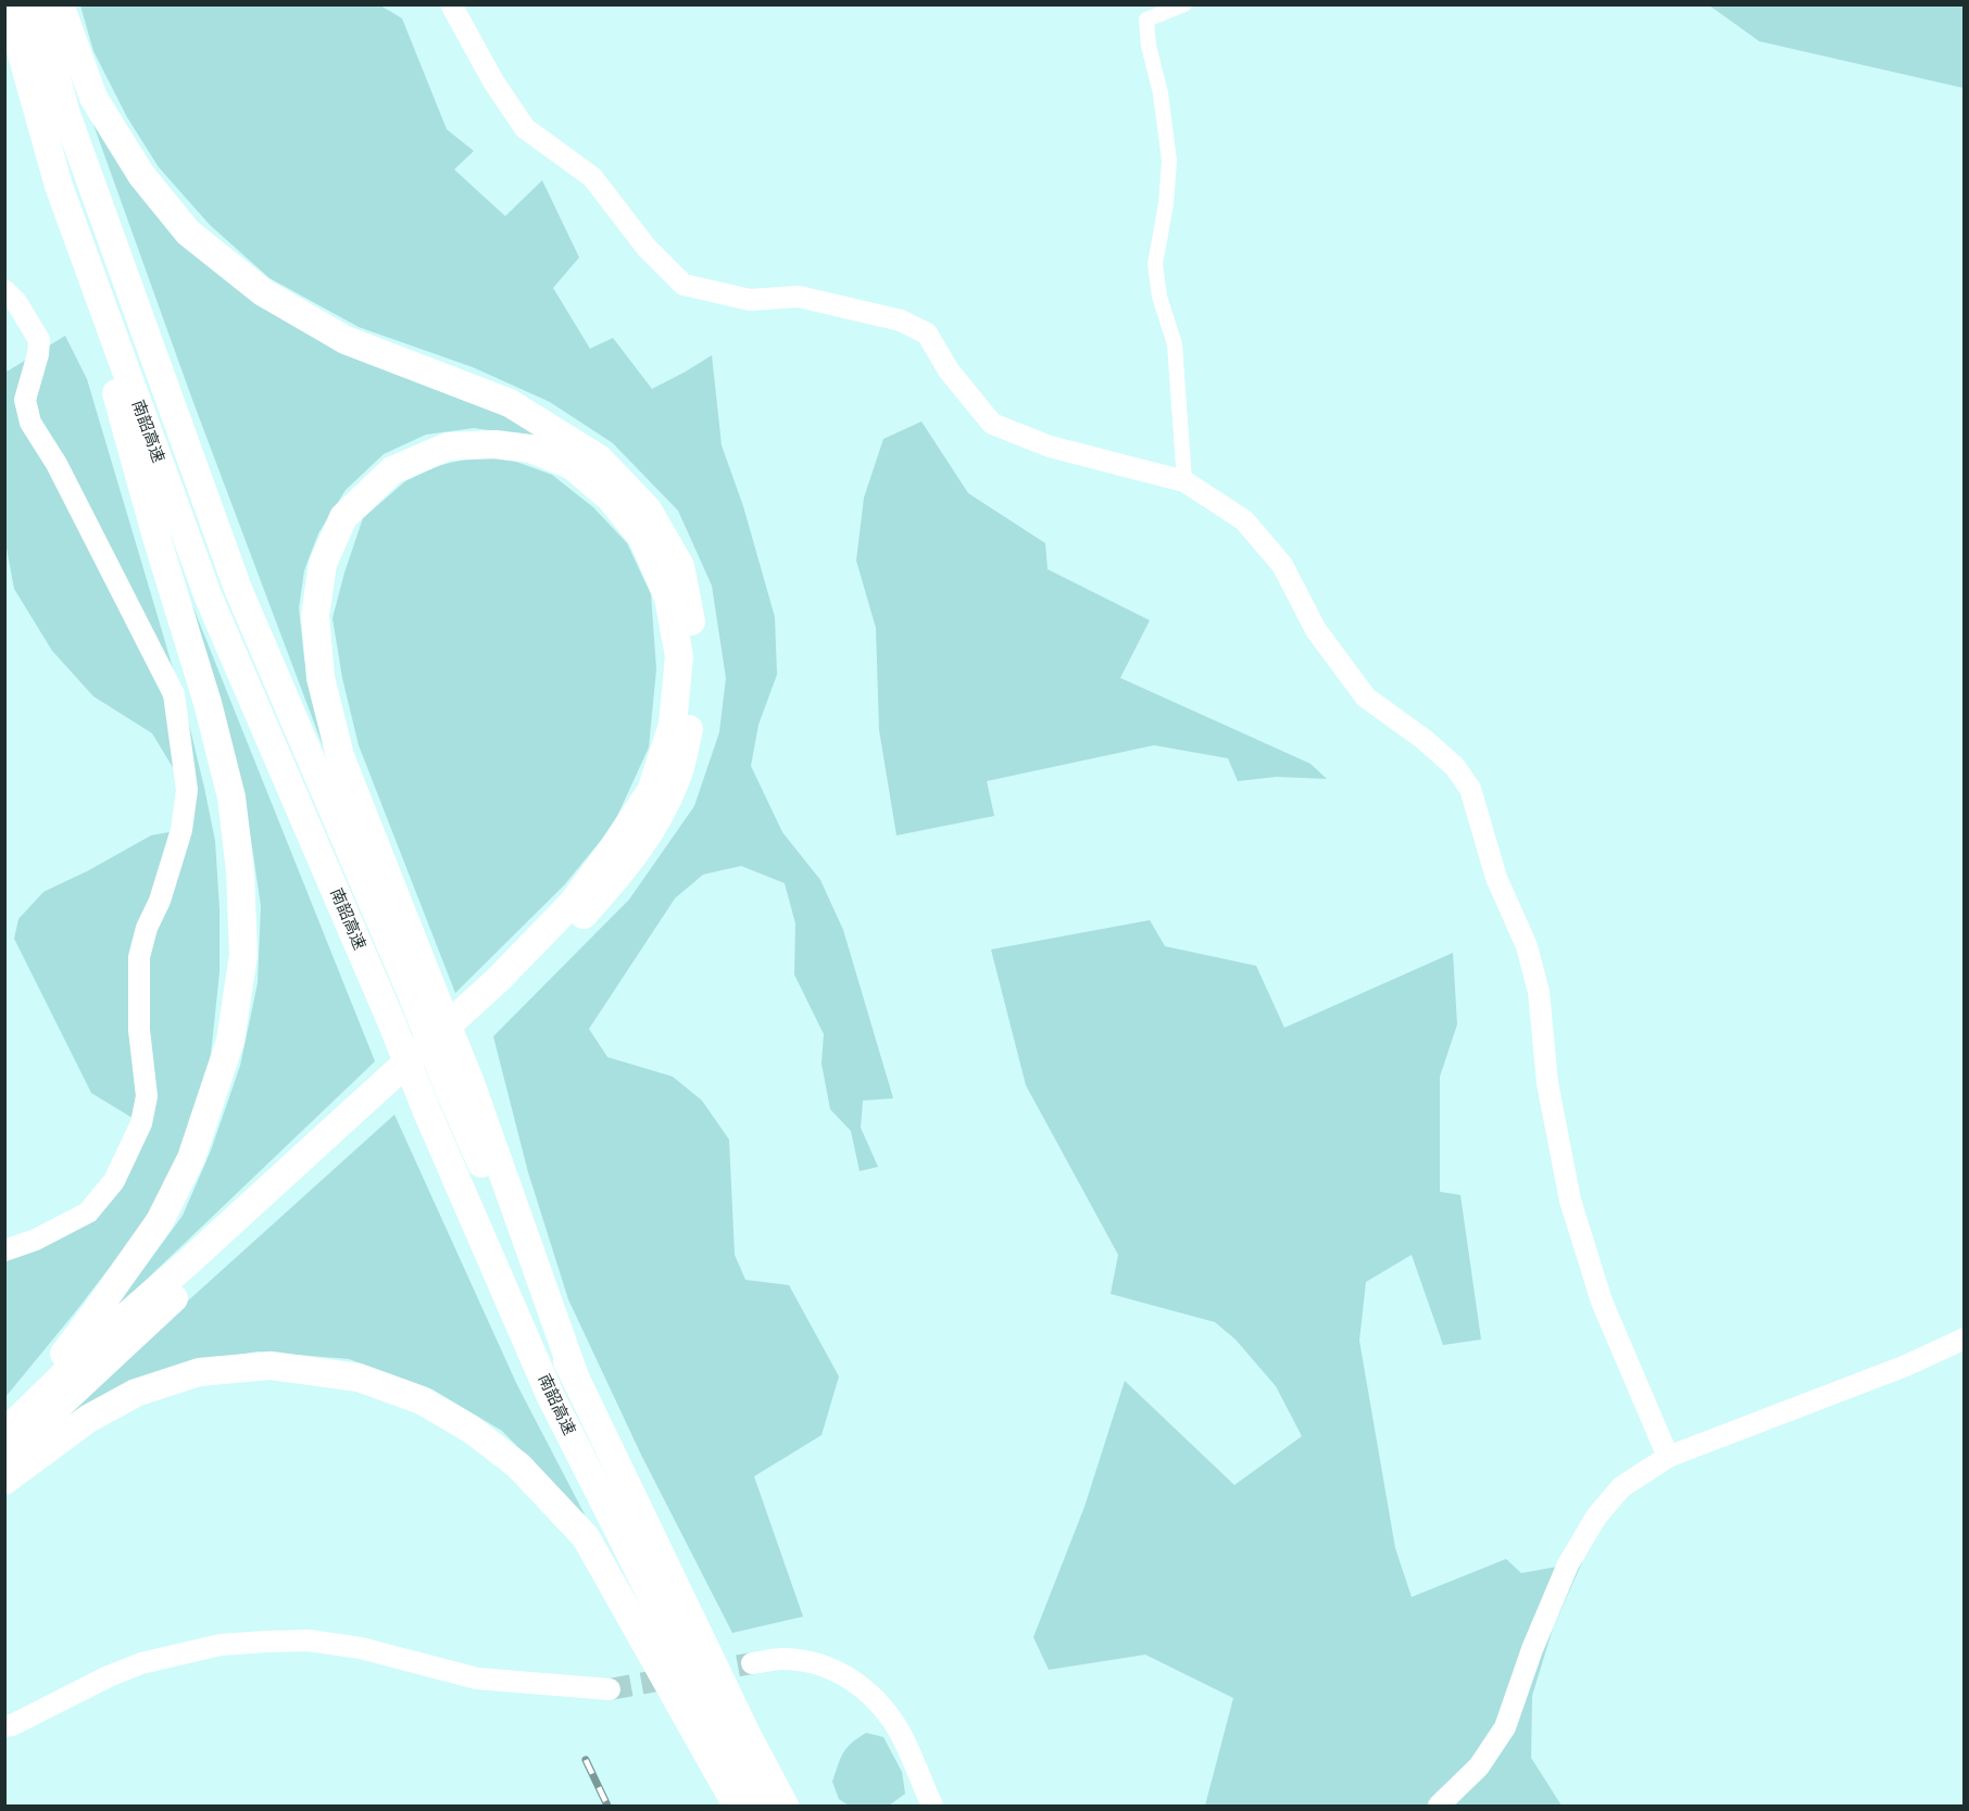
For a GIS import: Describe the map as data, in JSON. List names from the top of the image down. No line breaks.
{"streets":{"highway":["南韶高速"]}}
